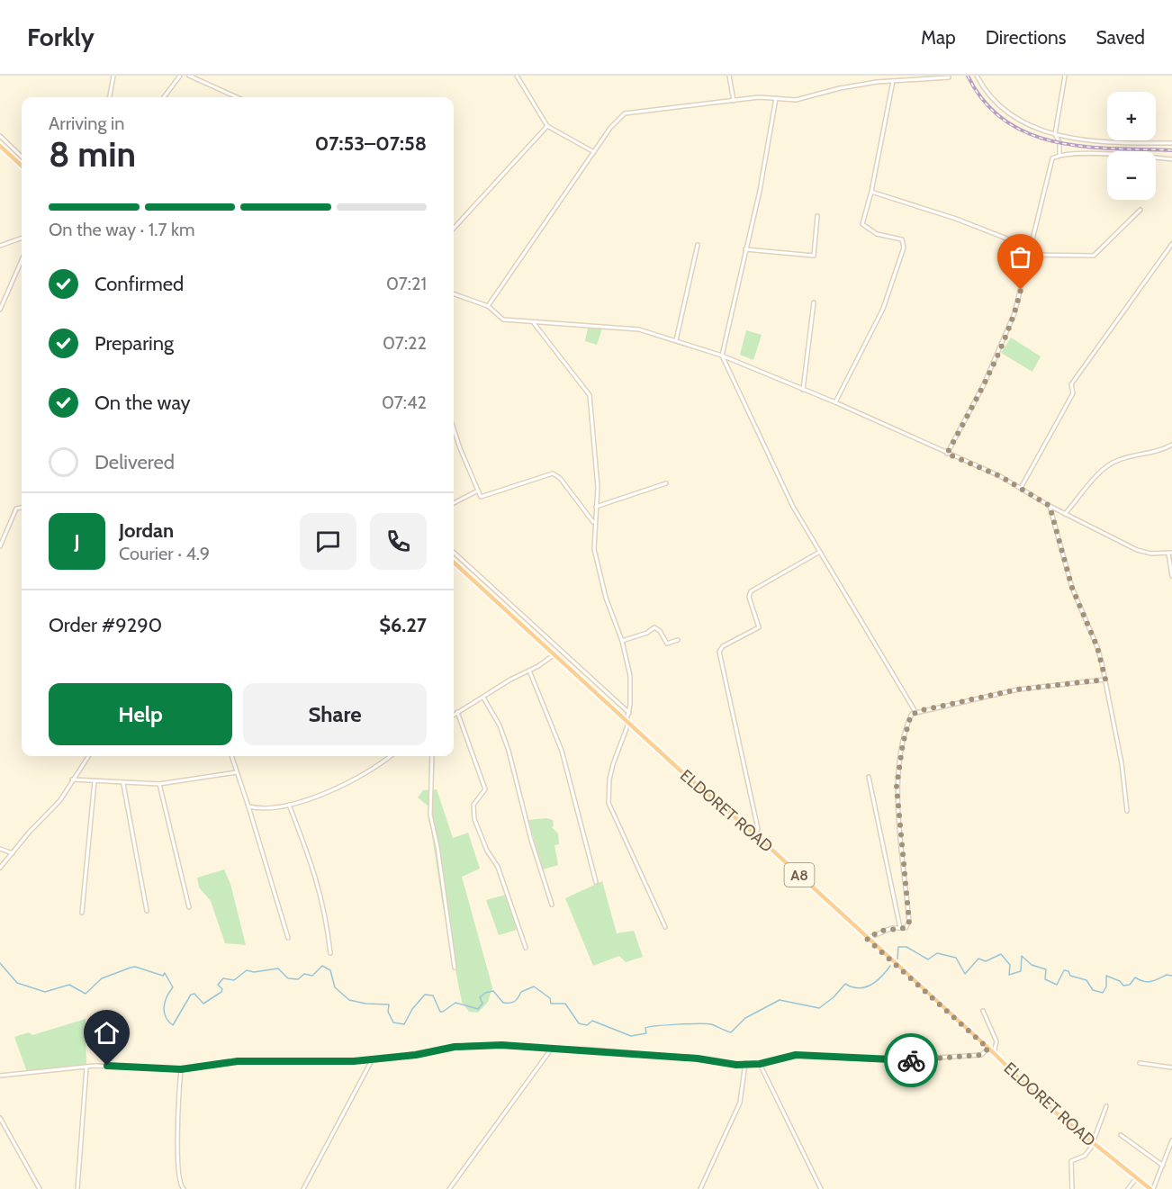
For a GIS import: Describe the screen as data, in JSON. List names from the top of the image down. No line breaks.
{"streets":{"highway":["ELDORET ROAD","A8"]},"page":{"header":"Forkly","nav":["Map","Directions","Saved"],"map_buttons":["+","−"],"heading":["8 min","Arriving in","07:53–07:58"],"panel":["Jordan","Courier · 4.9","Order #9290","$6.27"],"bar":"On the way · 1.7 km","list":[["Confirmed","07:21"],["Preparing","07:22"],["On the way","07:42"],"Delivered"],"round":"J","buttons":["Help","Share"]}}
